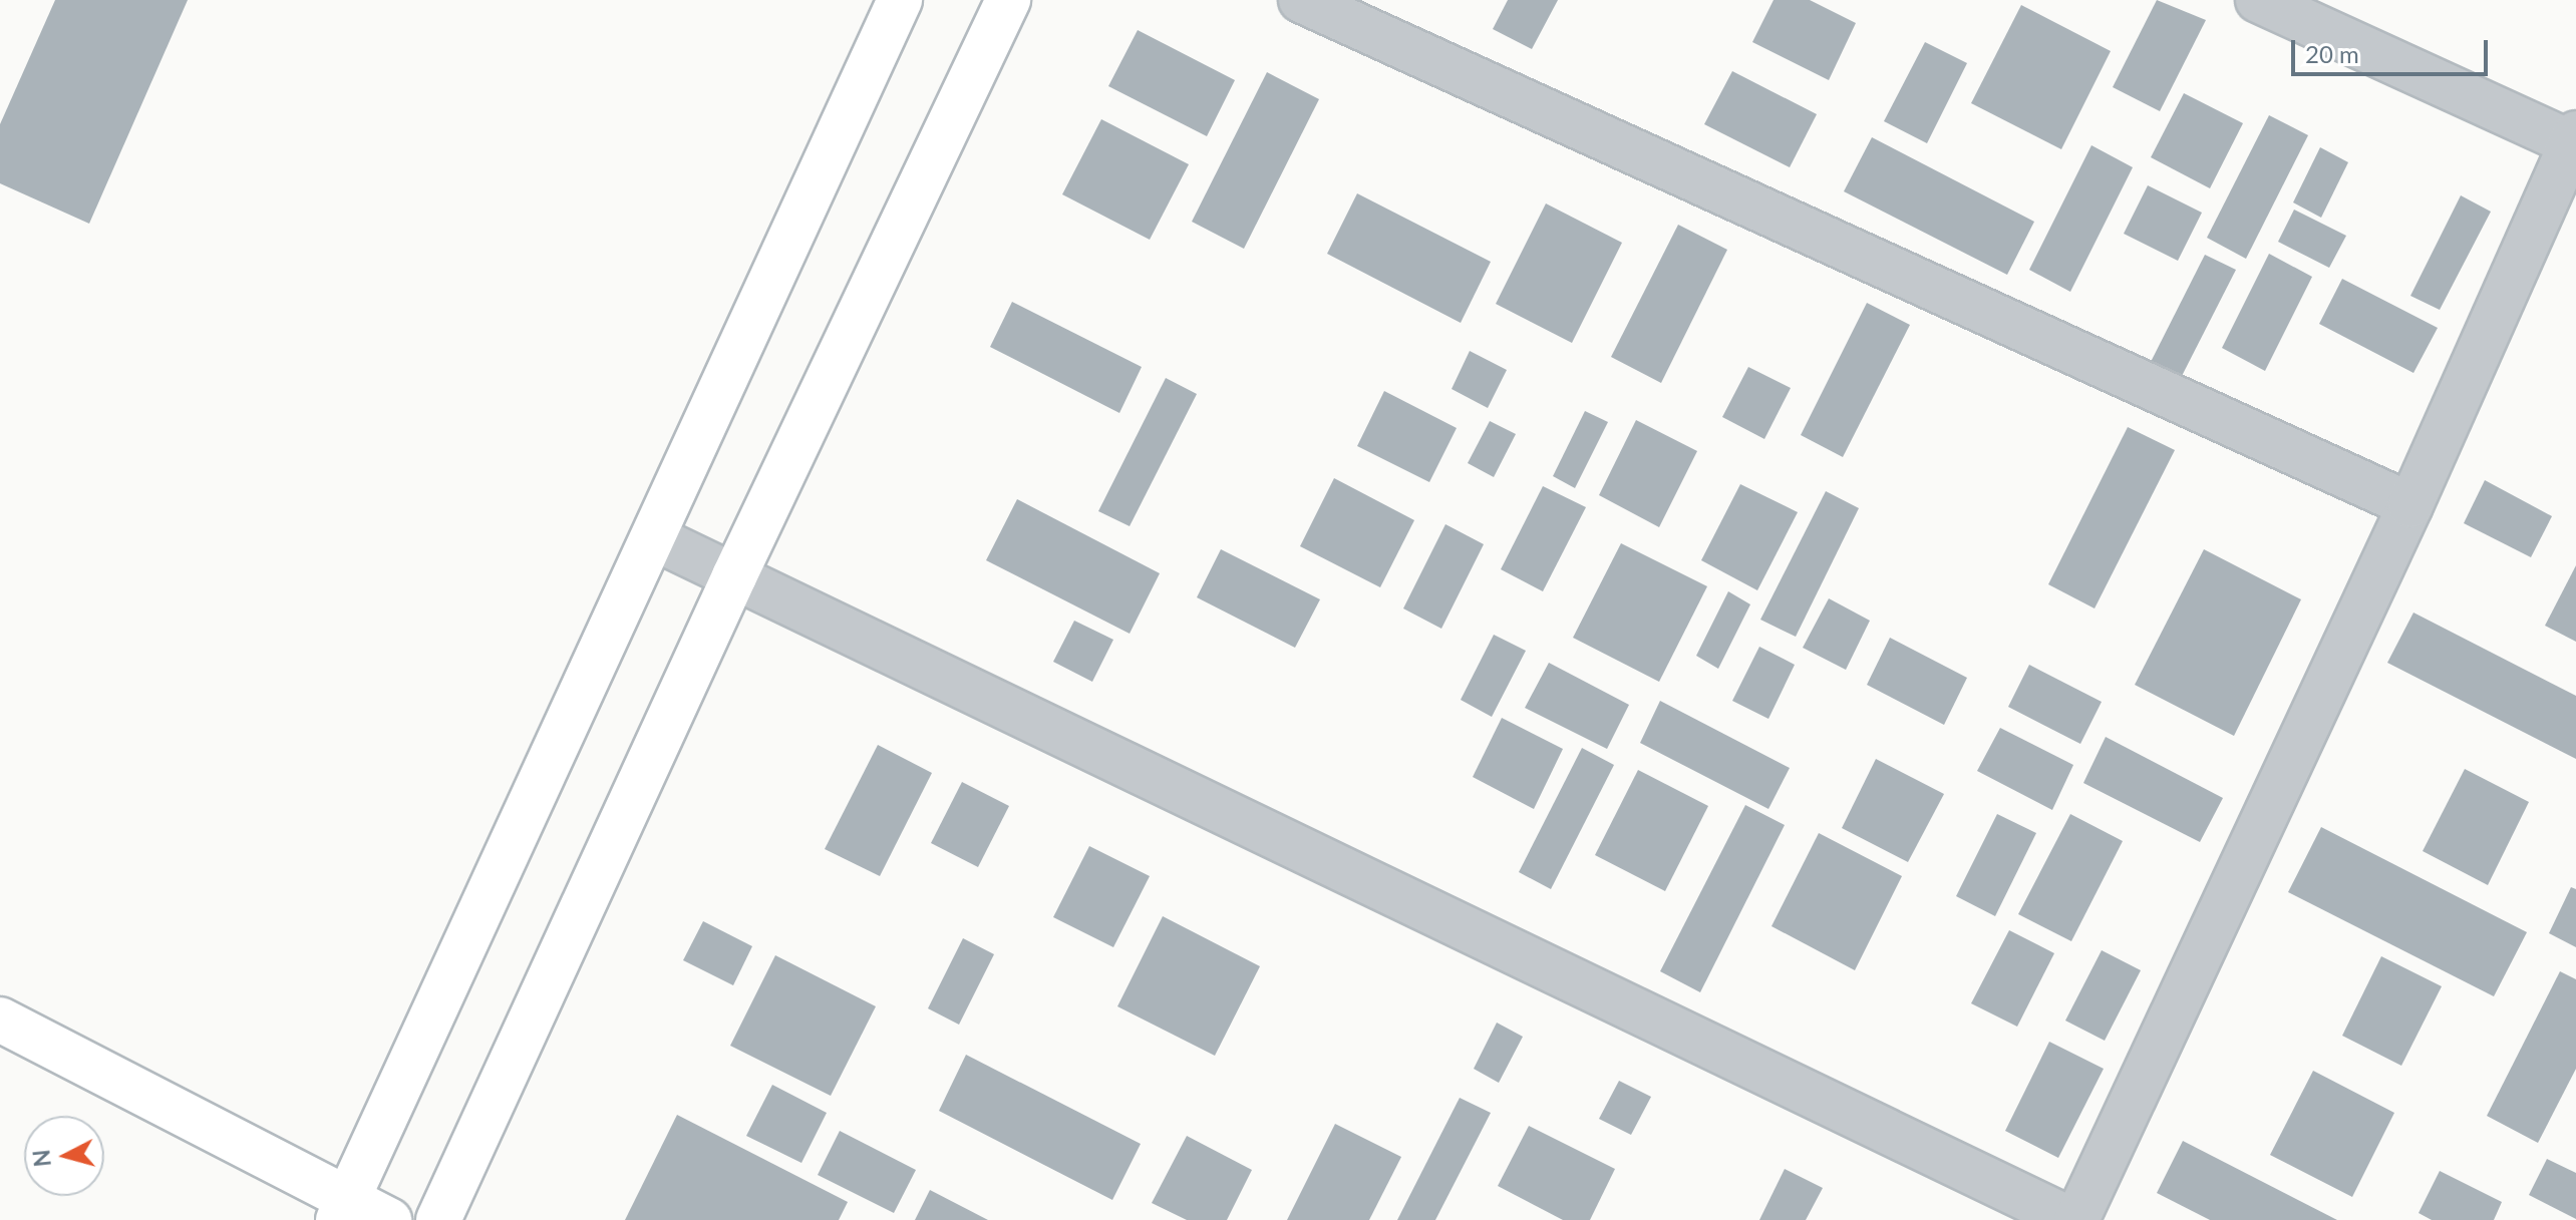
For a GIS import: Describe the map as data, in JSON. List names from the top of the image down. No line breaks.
{"scale_bar":"20 m","north":"left"}
